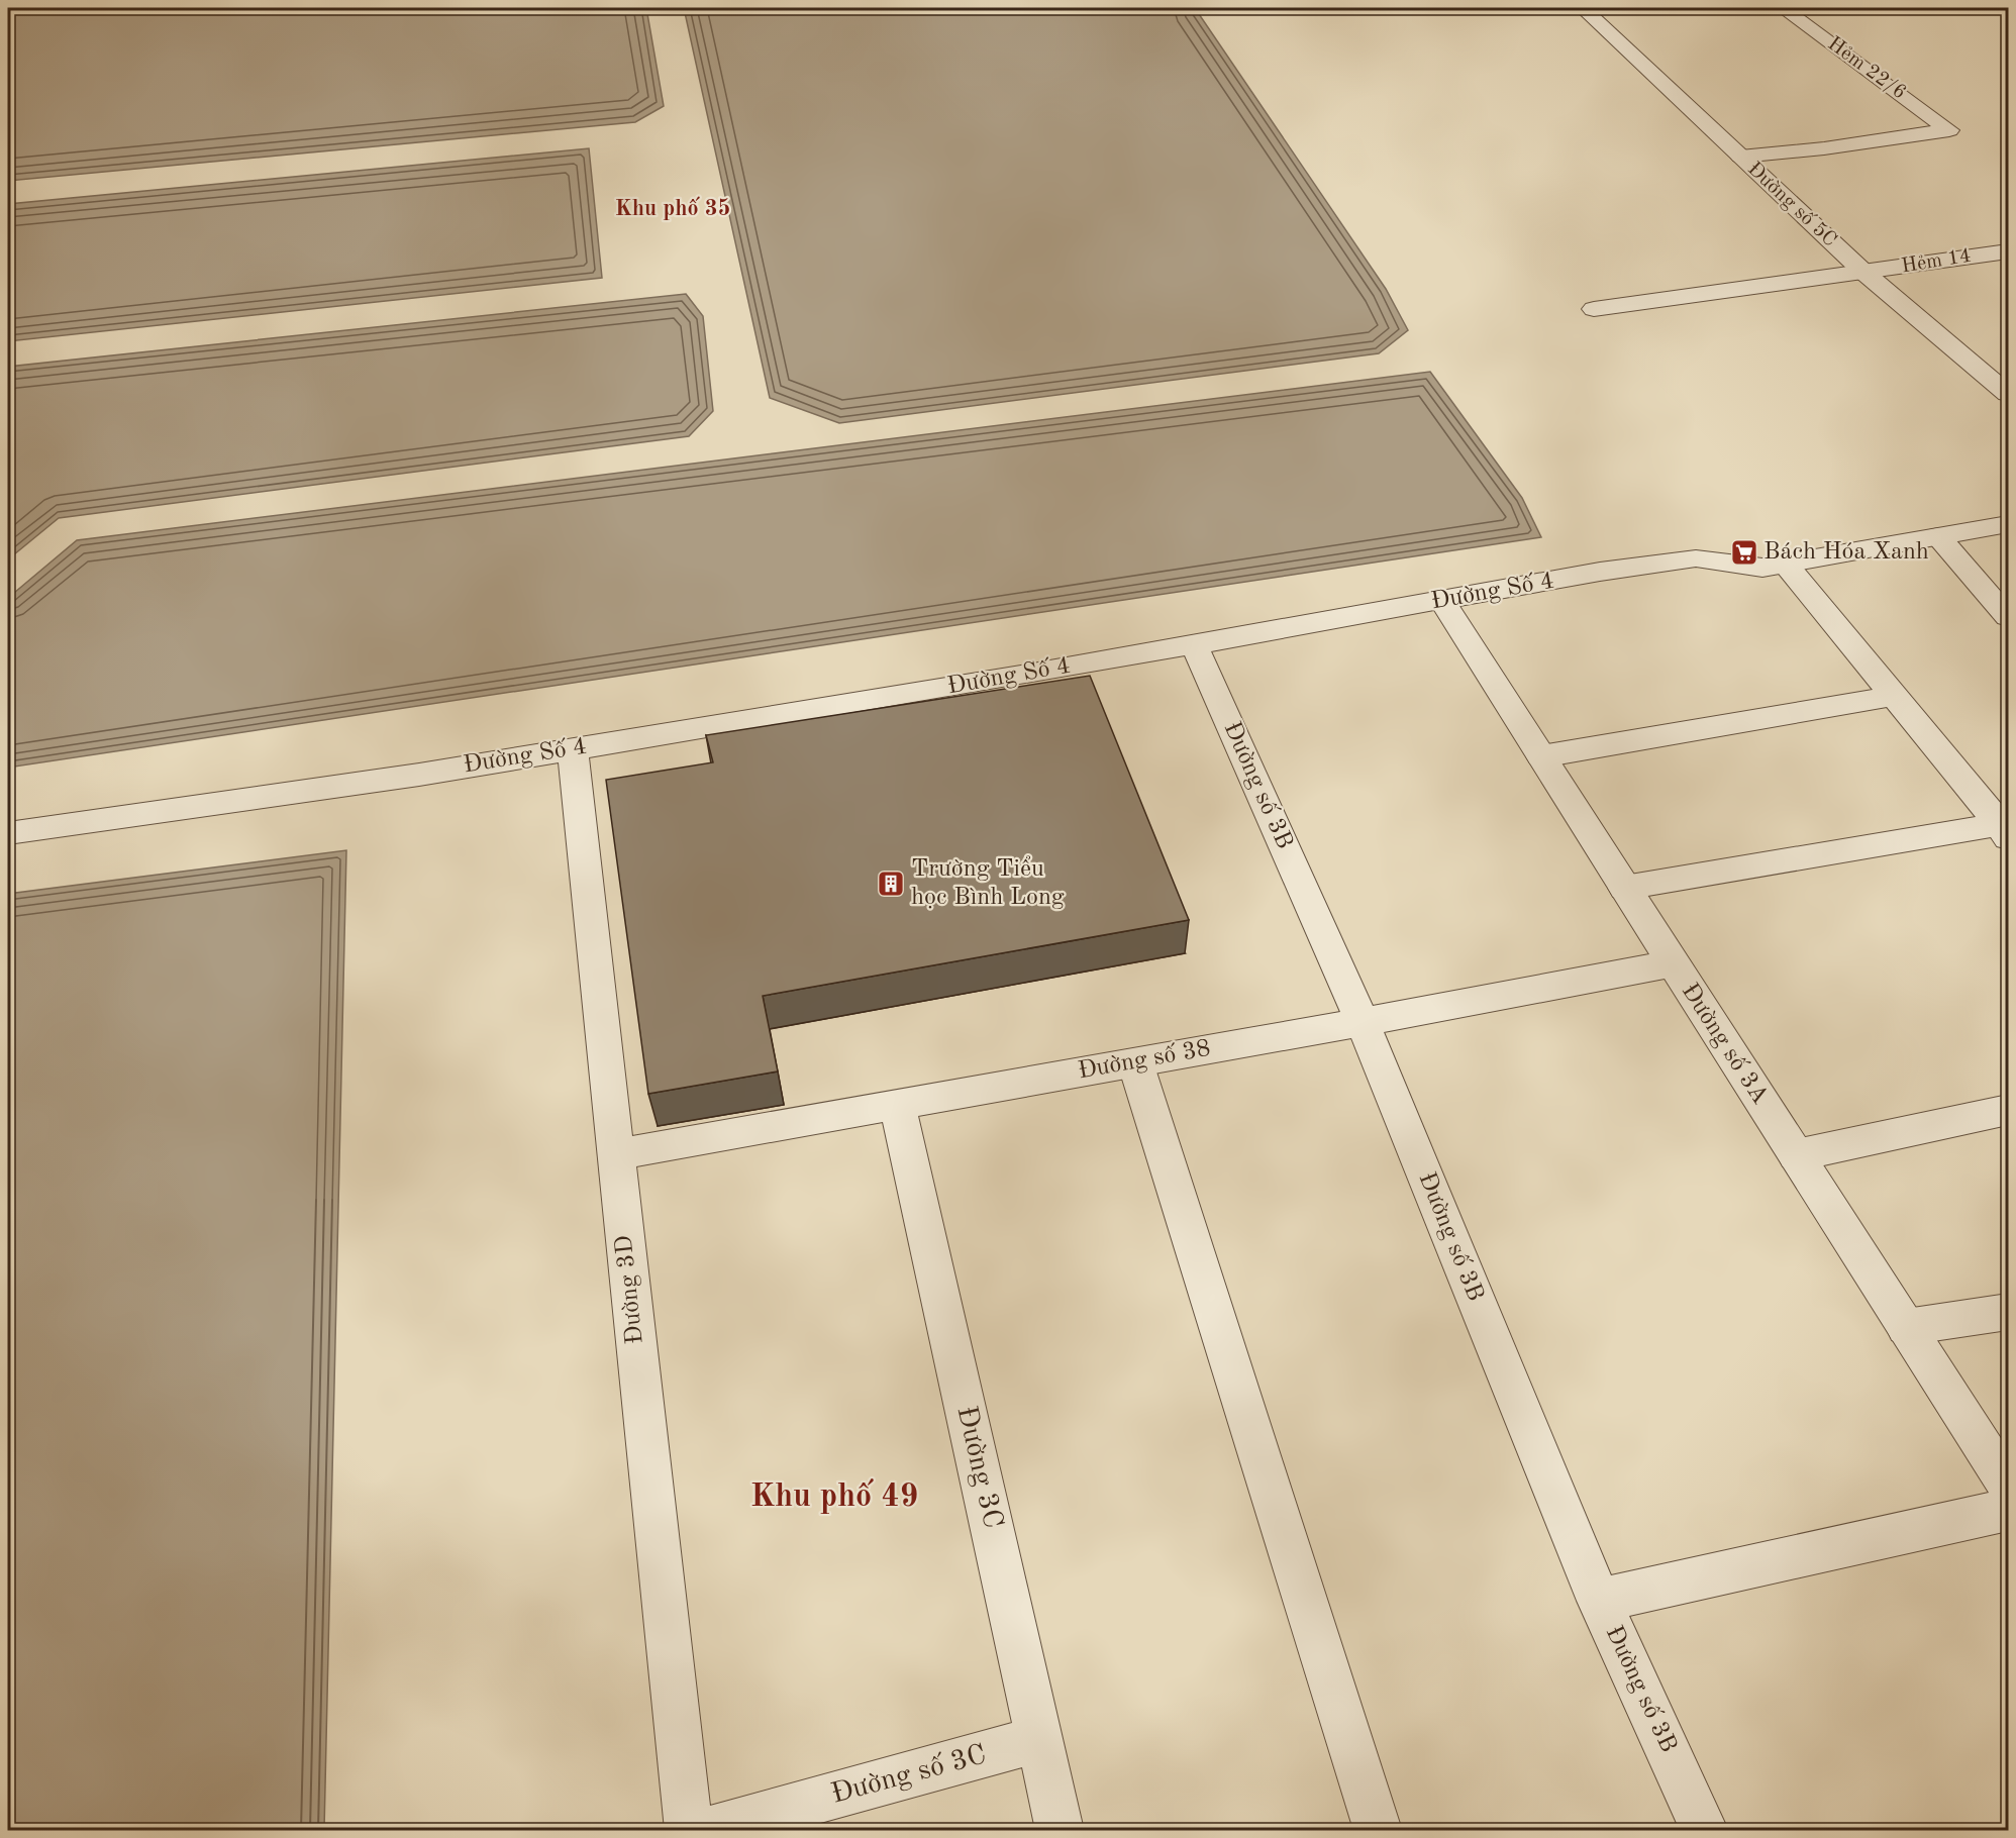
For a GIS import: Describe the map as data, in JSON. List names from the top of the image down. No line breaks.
{"streets":{"street":["Hẻm 22/6","Đường số 5C","Hẻm 14","Đường Số 4","Đường số 3B","Đường số 3A","Đường số 38","Đường 3D","Đường 3C","Đường số 3C"]},"crossings":[["Hẻm 22/6","Đường số 5C"],["Đường số 5C","Hẻm 14"],["Đường Số 4","Đường số 3B"],["Đường Số 4","Đường số 3A"],["Đường Số 4","Đường 3D"],["Đường số 3B","Đường số 38"],["Đường số 3A","Đường số 38"],["Đường số 38","Đường 3D"],["Đường số 38","Đường 3C"],["Đường 3C","Đường số 3C"]],"districts":["Khu phố 35","Khu phố 49"],"places":{"supermarket":["Bách Hóa Xanh"],"building":["Trường Tiểu học Bình Long"]}}
